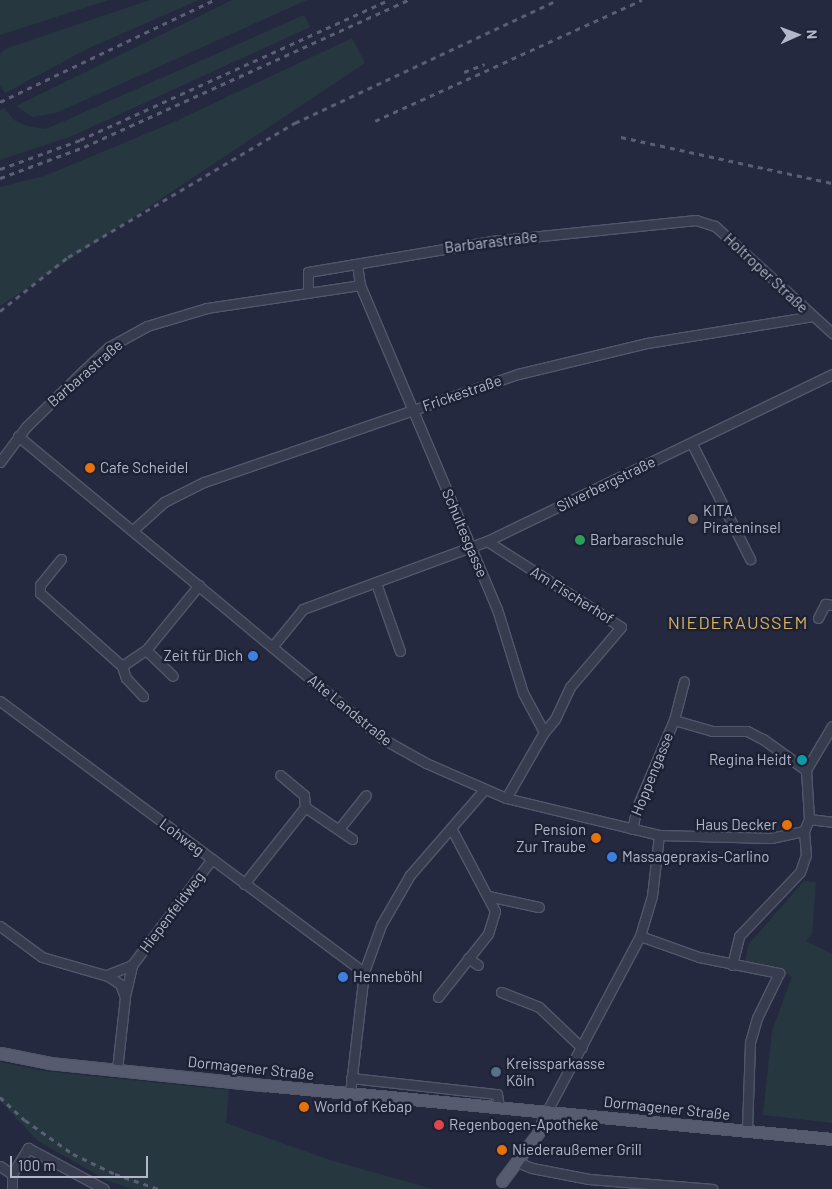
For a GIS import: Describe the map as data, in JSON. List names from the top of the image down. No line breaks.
{"streets":{"main road":["Dormagener Straße"],"street":["Barbarastraße","Holtroper Straße","Frickestraße","Silverbergstraße","Schultesgasse","Am Fischerhof","Alte Landstraße","Hoppengasse","Lohweg","Hiepenfeldweg"]},"crossings":[["Barbarastraße","Holtroper Straße"],["Barbarastraße","Schultesgasse"],["Barbarastraße","Alte Landstraße"],["Holtroper Straße","Frickestraße"],["Frickestraße","Schultesgasse"],["Frickestraße","Alte Landstraße"],["Silverbergstraße","Schultesgasse"],["Silverbergstraße","Am Fischerhof"],["Silverbergstraße","Alte Landstraße"],["Schultesgasse","Am Fischerhof"],["Alte Landstraße","Hoppengasse"],["Lohweg","Hiepenfeldweg"]],"districts":["NIEDERAUSSEM"],"places":["Cafe Scheidel","KITA Pirateninsel","Barbaraschule","Zeit für Dich","Regina Heidt","Haus Decker","Pension Zur Traube","Massagepraxis-Carlino","Henneböhl","Kreissparkasse Köln","World of Kebap","Regenbogen-Apotheke","Niederaußemer Grill"],"scale_bar":"100 m","north":"right"}
